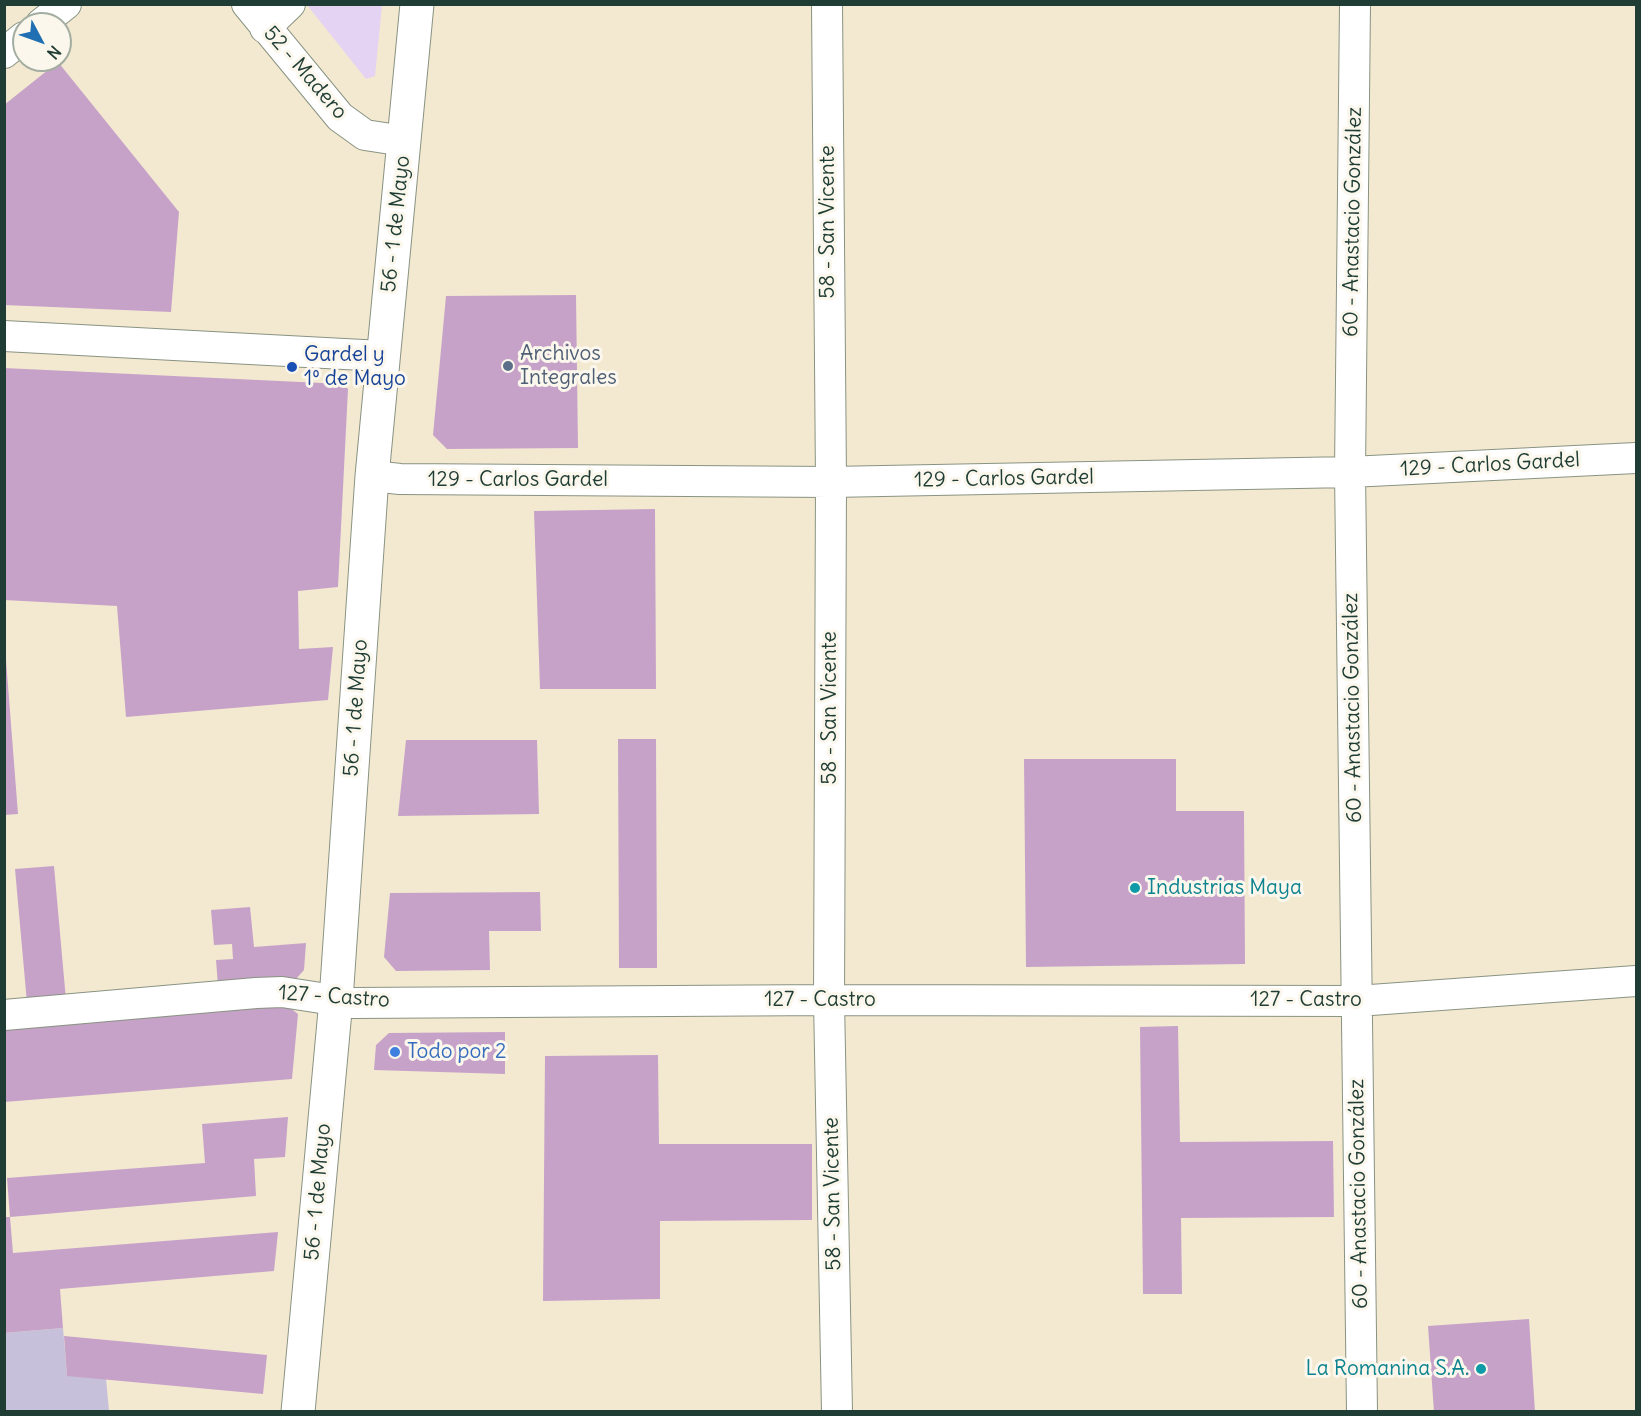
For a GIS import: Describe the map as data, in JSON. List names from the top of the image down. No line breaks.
{"streets":{"main road":["56 - 1 de Mayo"],"street":["52 - Madero","58 - San Vicente","60 - Anastacio González","129 - Carlos Gardel","127 - Castro"]},"crossings":[["52 - Madero","56 - 1 de Mayo"],["58 - San Vicente","129 - Carlos Gardel"],["58 - San Vicente","127 - Castro"],["60 - Anastacio González","129 - Carlos Gardel"],["60 - Anastacio González","127 - Castro"],["56 - 1 de Mayo","129 - Carlos Gardel"],["56 - 1 de Mayo","127 - Castro"]],"places":["Archivos Integrales","Gardel y 1º de Mayo","Industrias Maya","Todo por 2","La Romanina S.A."],"north":"bottom right"}
